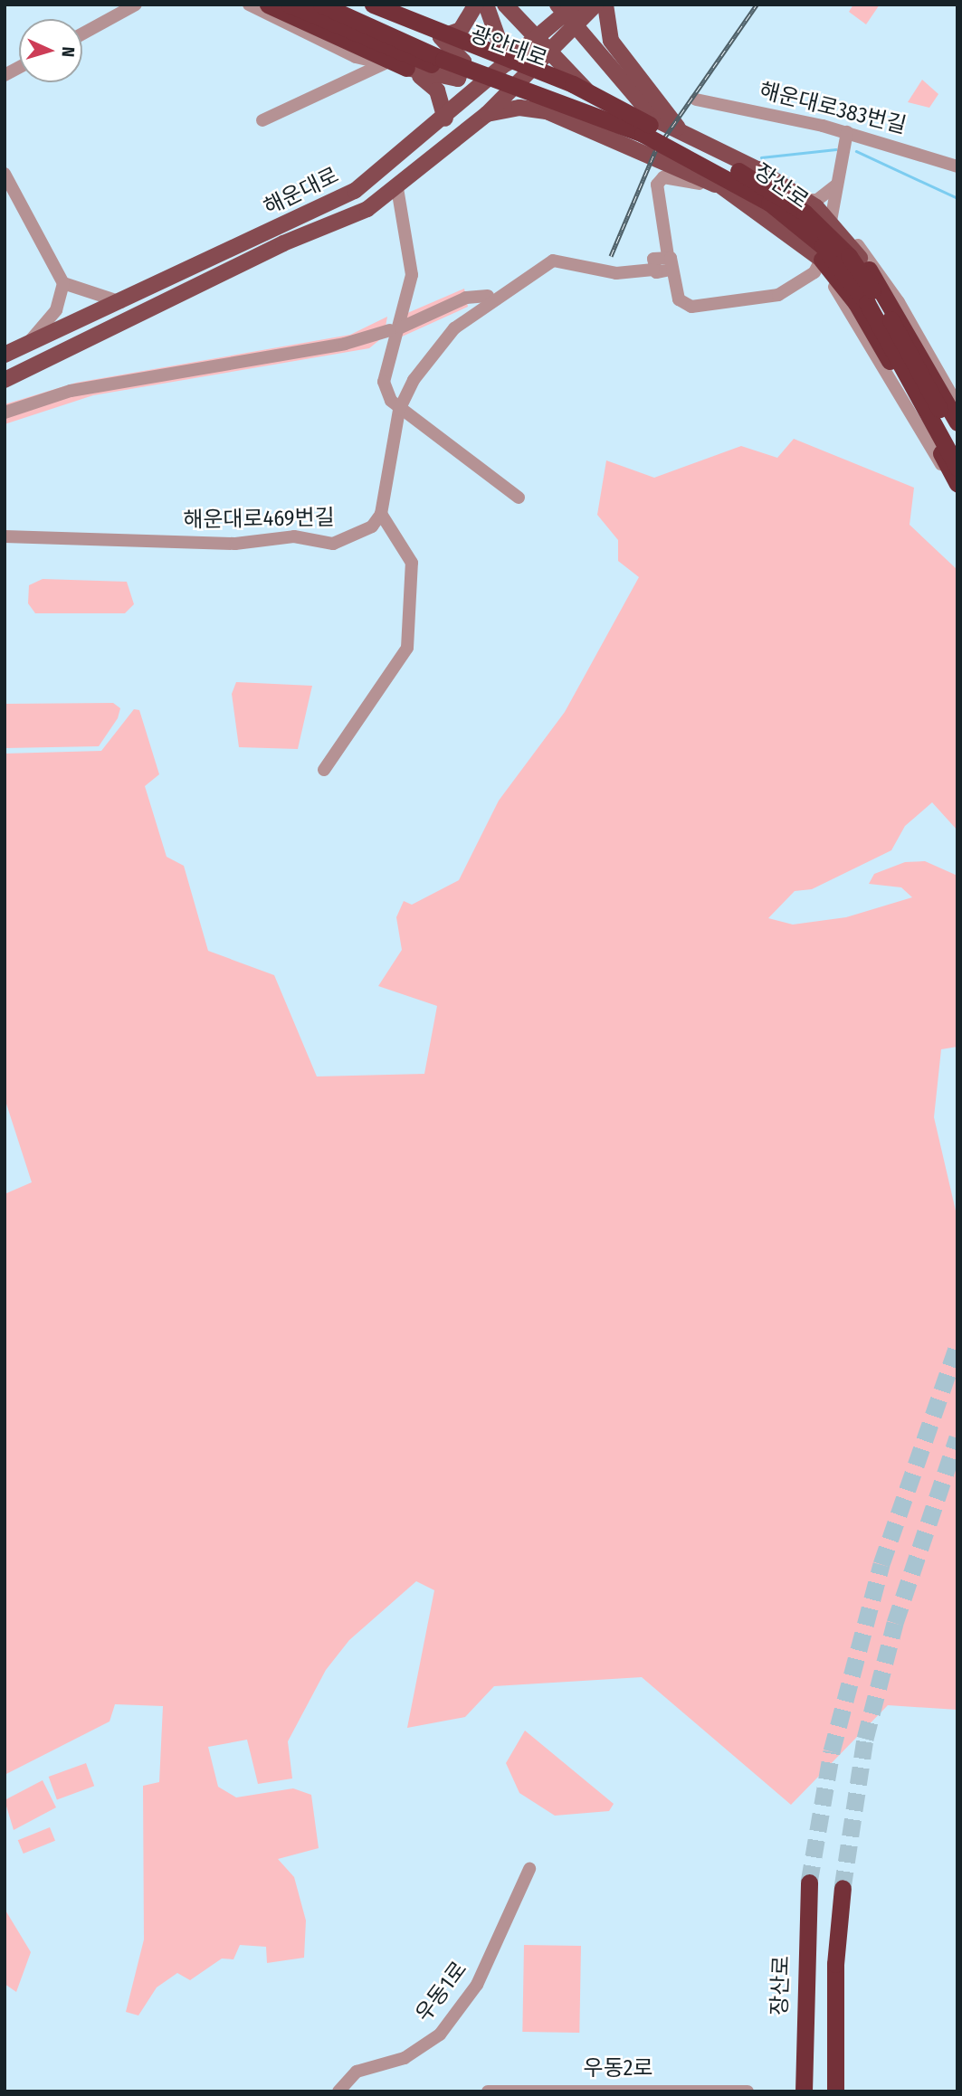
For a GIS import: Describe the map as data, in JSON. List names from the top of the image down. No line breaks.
{"streets":{"highway":["광안대로","장산로"],"main road":["해운대로"],"street":["해운대로383번길","해운대로469번길","우동1로","우동2로"]},"crossings":[["광안대로","장산로"]],"north":"right"}
